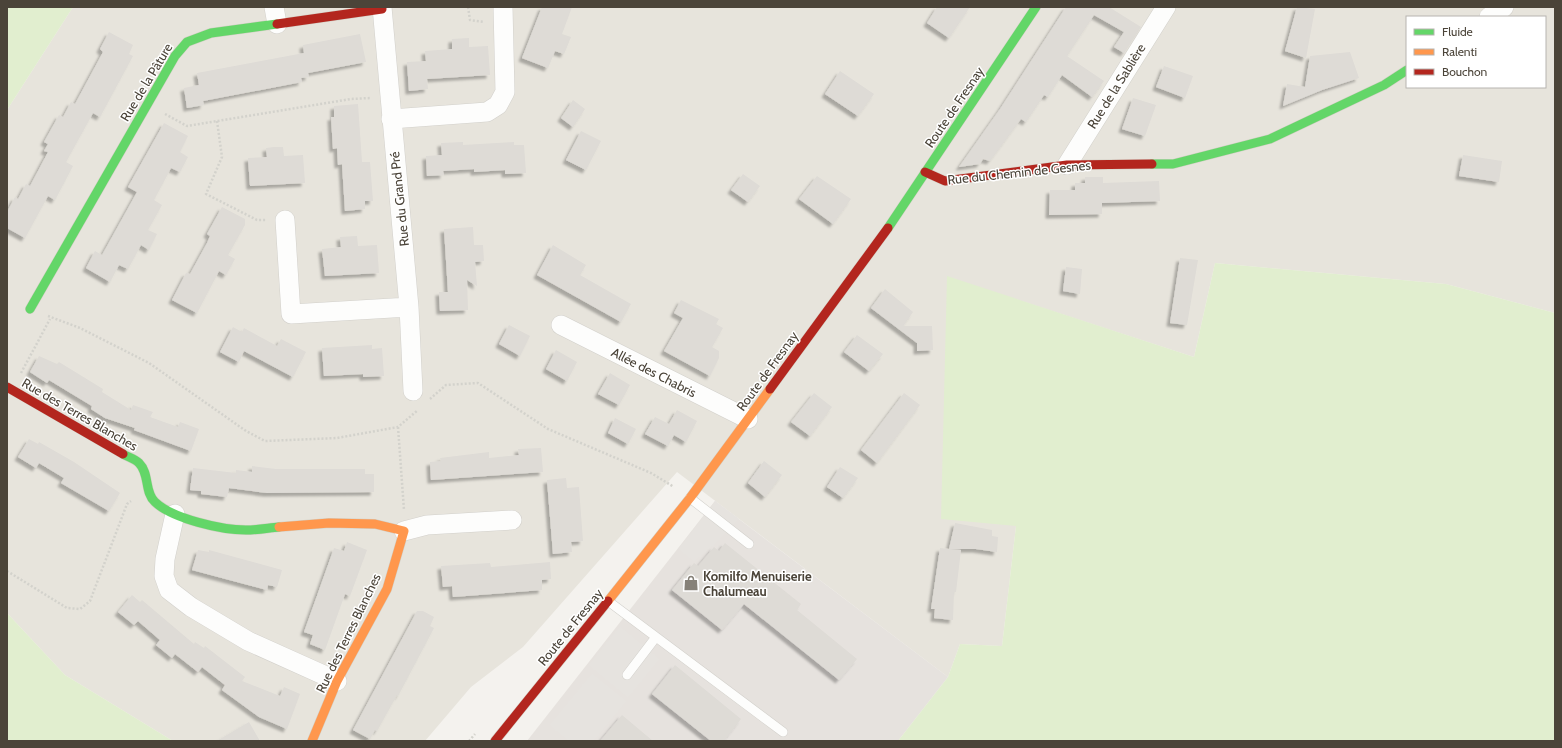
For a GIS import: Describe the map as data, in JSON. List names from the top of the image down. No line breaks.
{"streets":{"street":["Rue de la Pâture","Rue de la Sablière","Route de Fresnay","Rue du Chemin de Gesnes","Rue du Grand Pré","Allée des Chabris","Rue des Terres Blanches"]},"crossings":[["Rue de la Pâture","Rue du Grand Pré"],["Rue de la Sablière","Rue du Chemin de Gesnes"],["Route de Fresnay","Rue du Chemin de Gesnes"],["Route de Fresnay","Allée des Chabris"]],"places":{"shop":["Komilfo Menuiserie Chalumeau"]},"legend":["Fluide","Ralenti","Bouchon"]}
